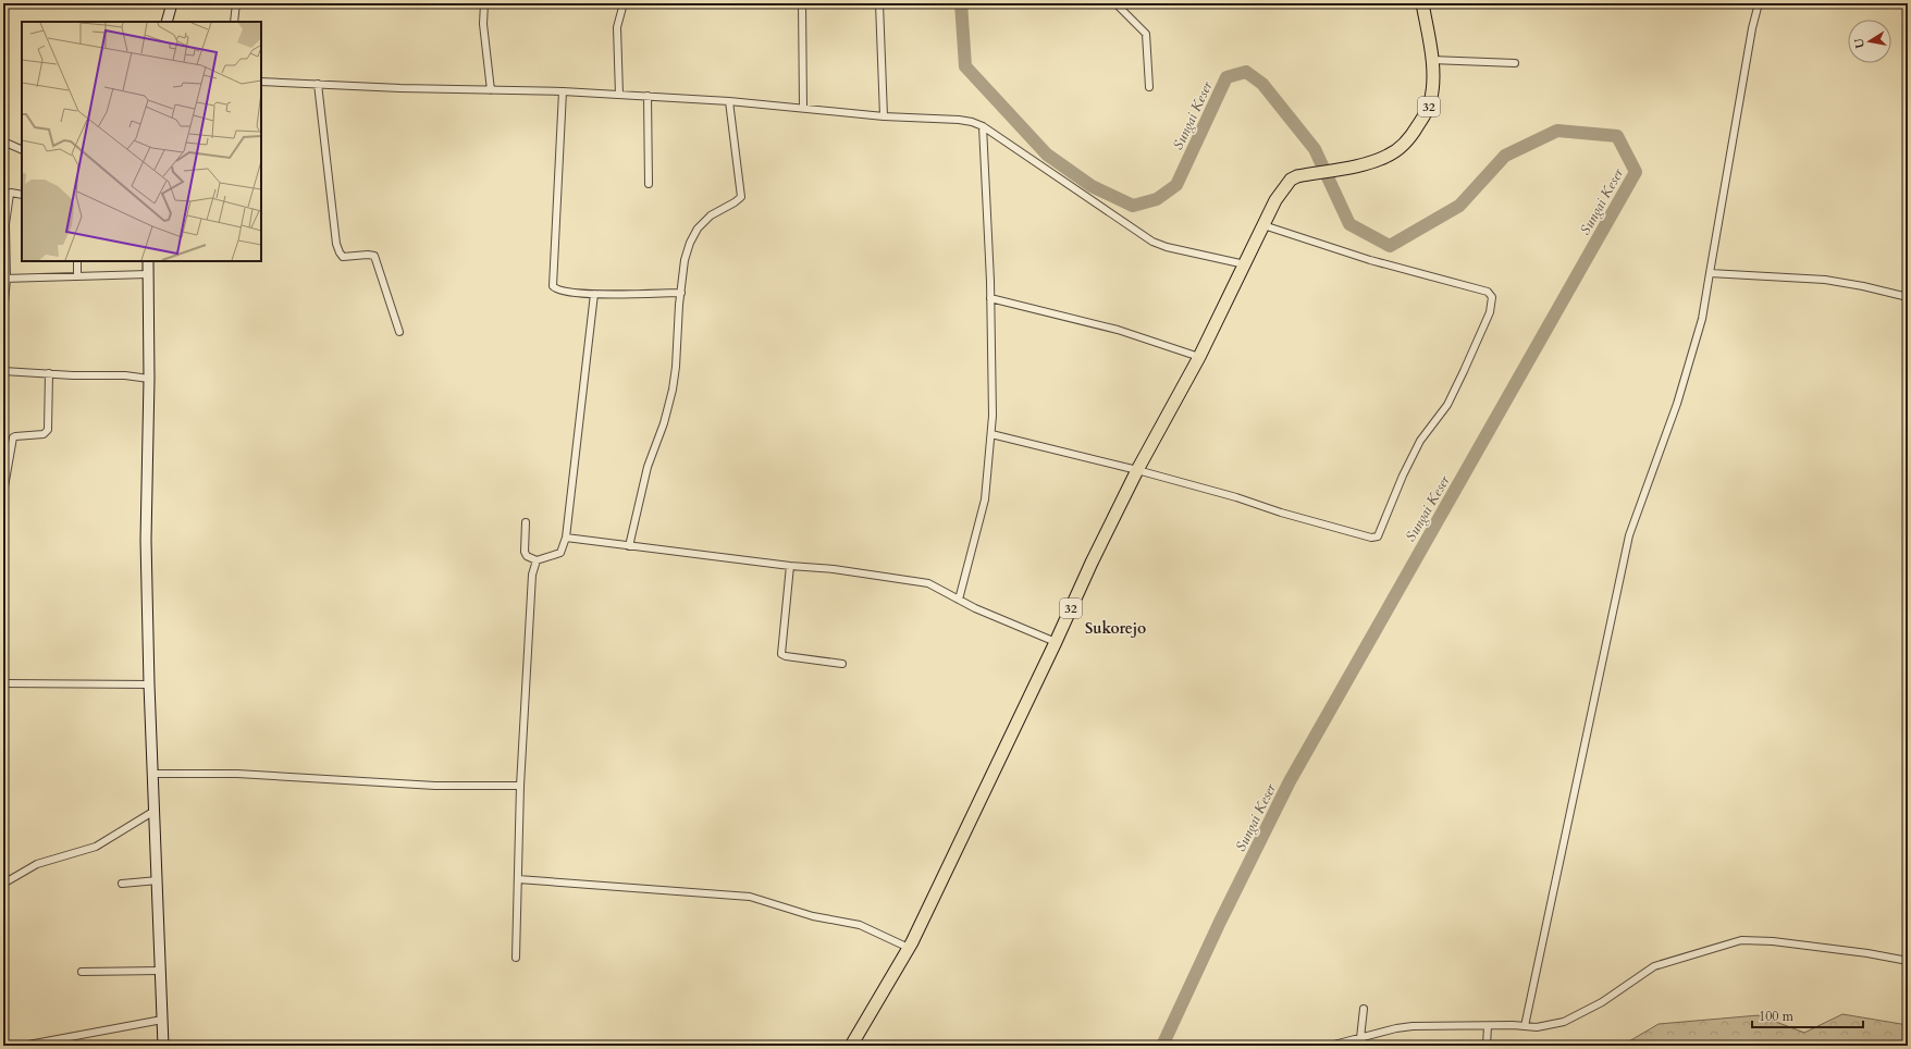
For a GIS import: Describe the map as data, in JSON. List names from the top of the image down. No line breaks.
{"streets":{"highway":["32"]},"districts":["Sukorejo"],"water":["Sungai Keser"],"scale_bar":"100 m","north":"left"}
